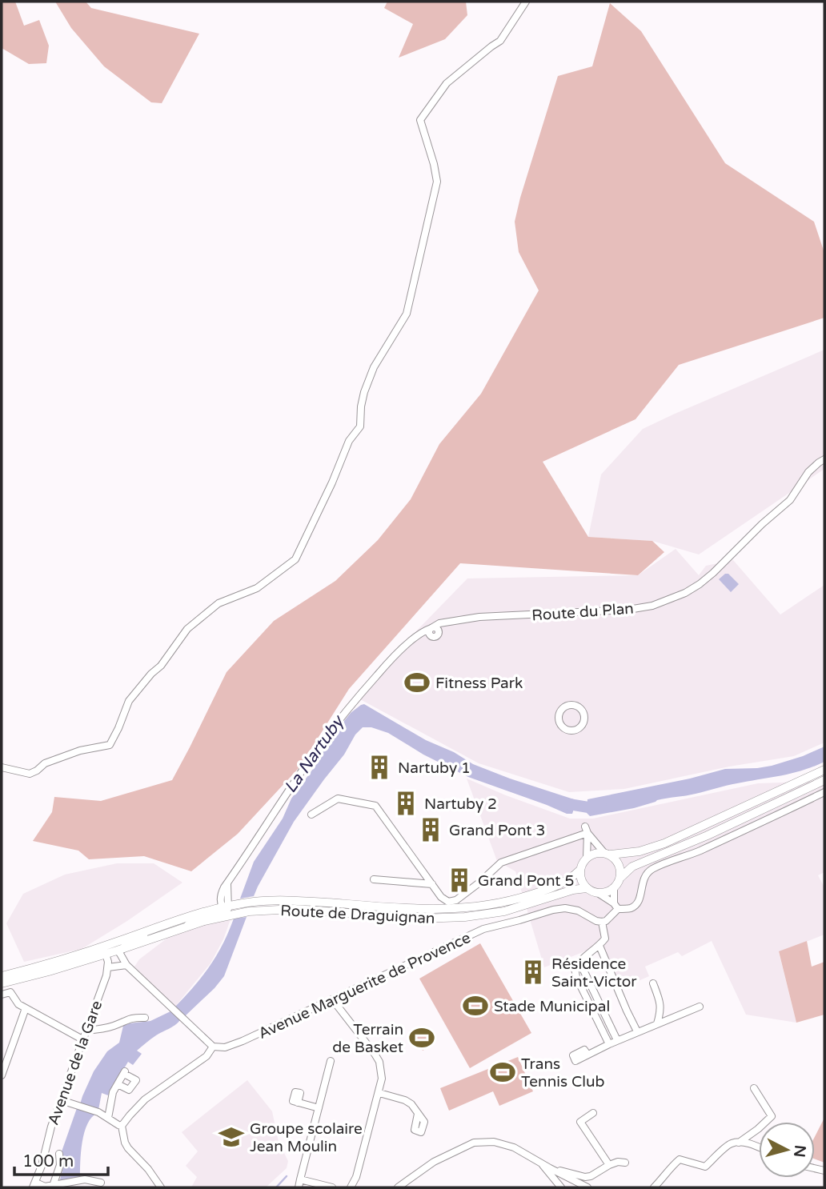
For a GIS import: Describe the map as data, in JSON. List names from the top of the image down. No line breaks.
{"streets":{"main road":["Route de Draguignan"],"street":["Route du Plan","Avenue Marguerite de Provence","Avenue de la Gare"]},"crossings":[["Route du Plan","Route de Draguignan"],["Route de Draguignan","Avenue de la Gare"]],"water":["La Nartuby"],"places":{"sports":["Fitness Park","Stade Municipal","Terrain de Basket","Trans Tennis Club"],"building":["Nartuby 1","Nartuby 2","Grand Pont 3","Grand Pont 5","Résidence Saint-Victor"],"school or university":["Groupe scolaire Jean Moulin"]},"scale_bar":"100 m","north":"right"}
